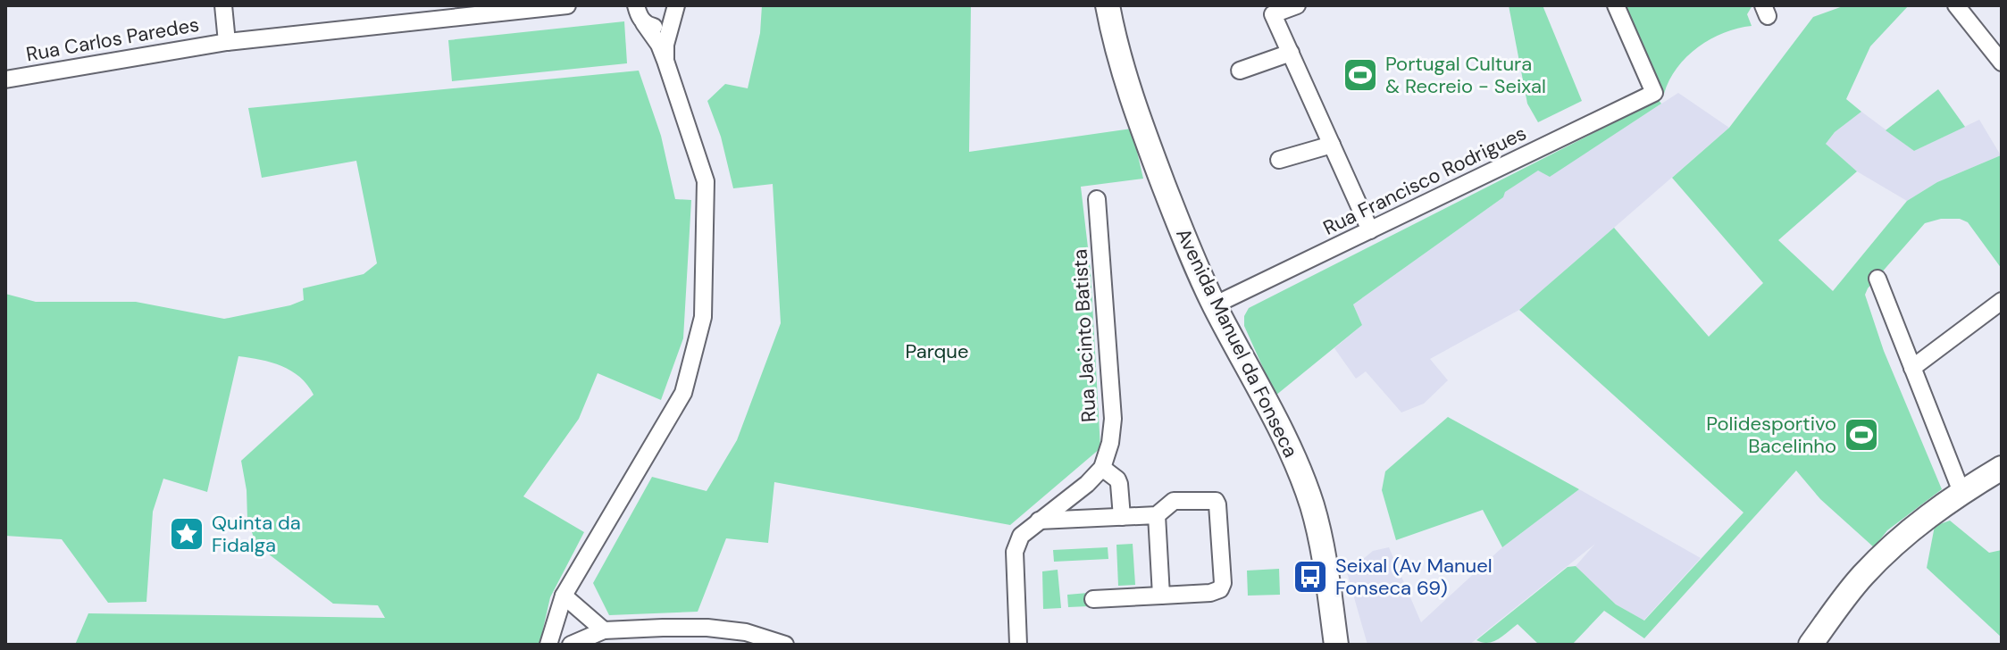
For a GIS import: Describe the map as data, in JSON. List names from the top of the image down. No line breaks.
{"streets":{"street":["Rua Carlos Paredes","Rua Francisco Rodrigues","Rua Jacinto Batista","Avenida Manuel da Fonseca"]},"crossings":[["Rua Francisco Rodrigues","Avenida Manuel da Fonseca"]],"parks":["Parque"],"places":{"sports":["Portugal Cultura & Recreio - Seixal","Polidesportivo Bacelinho"],"place":["Quinta da Fidalga"],"bus stop":["Seixal (Av Manuel Fonseca 69)"]}}
